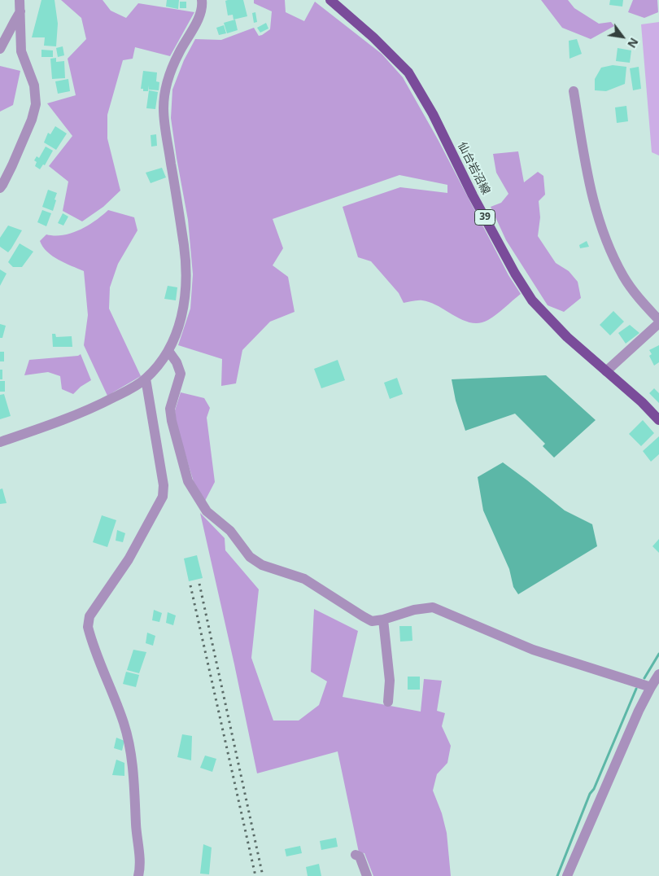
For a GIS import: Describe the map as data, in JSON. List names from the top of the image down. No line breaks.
{"streets":{"main road":["仙台岩沼線","39"]},"north":"bottom right"}
